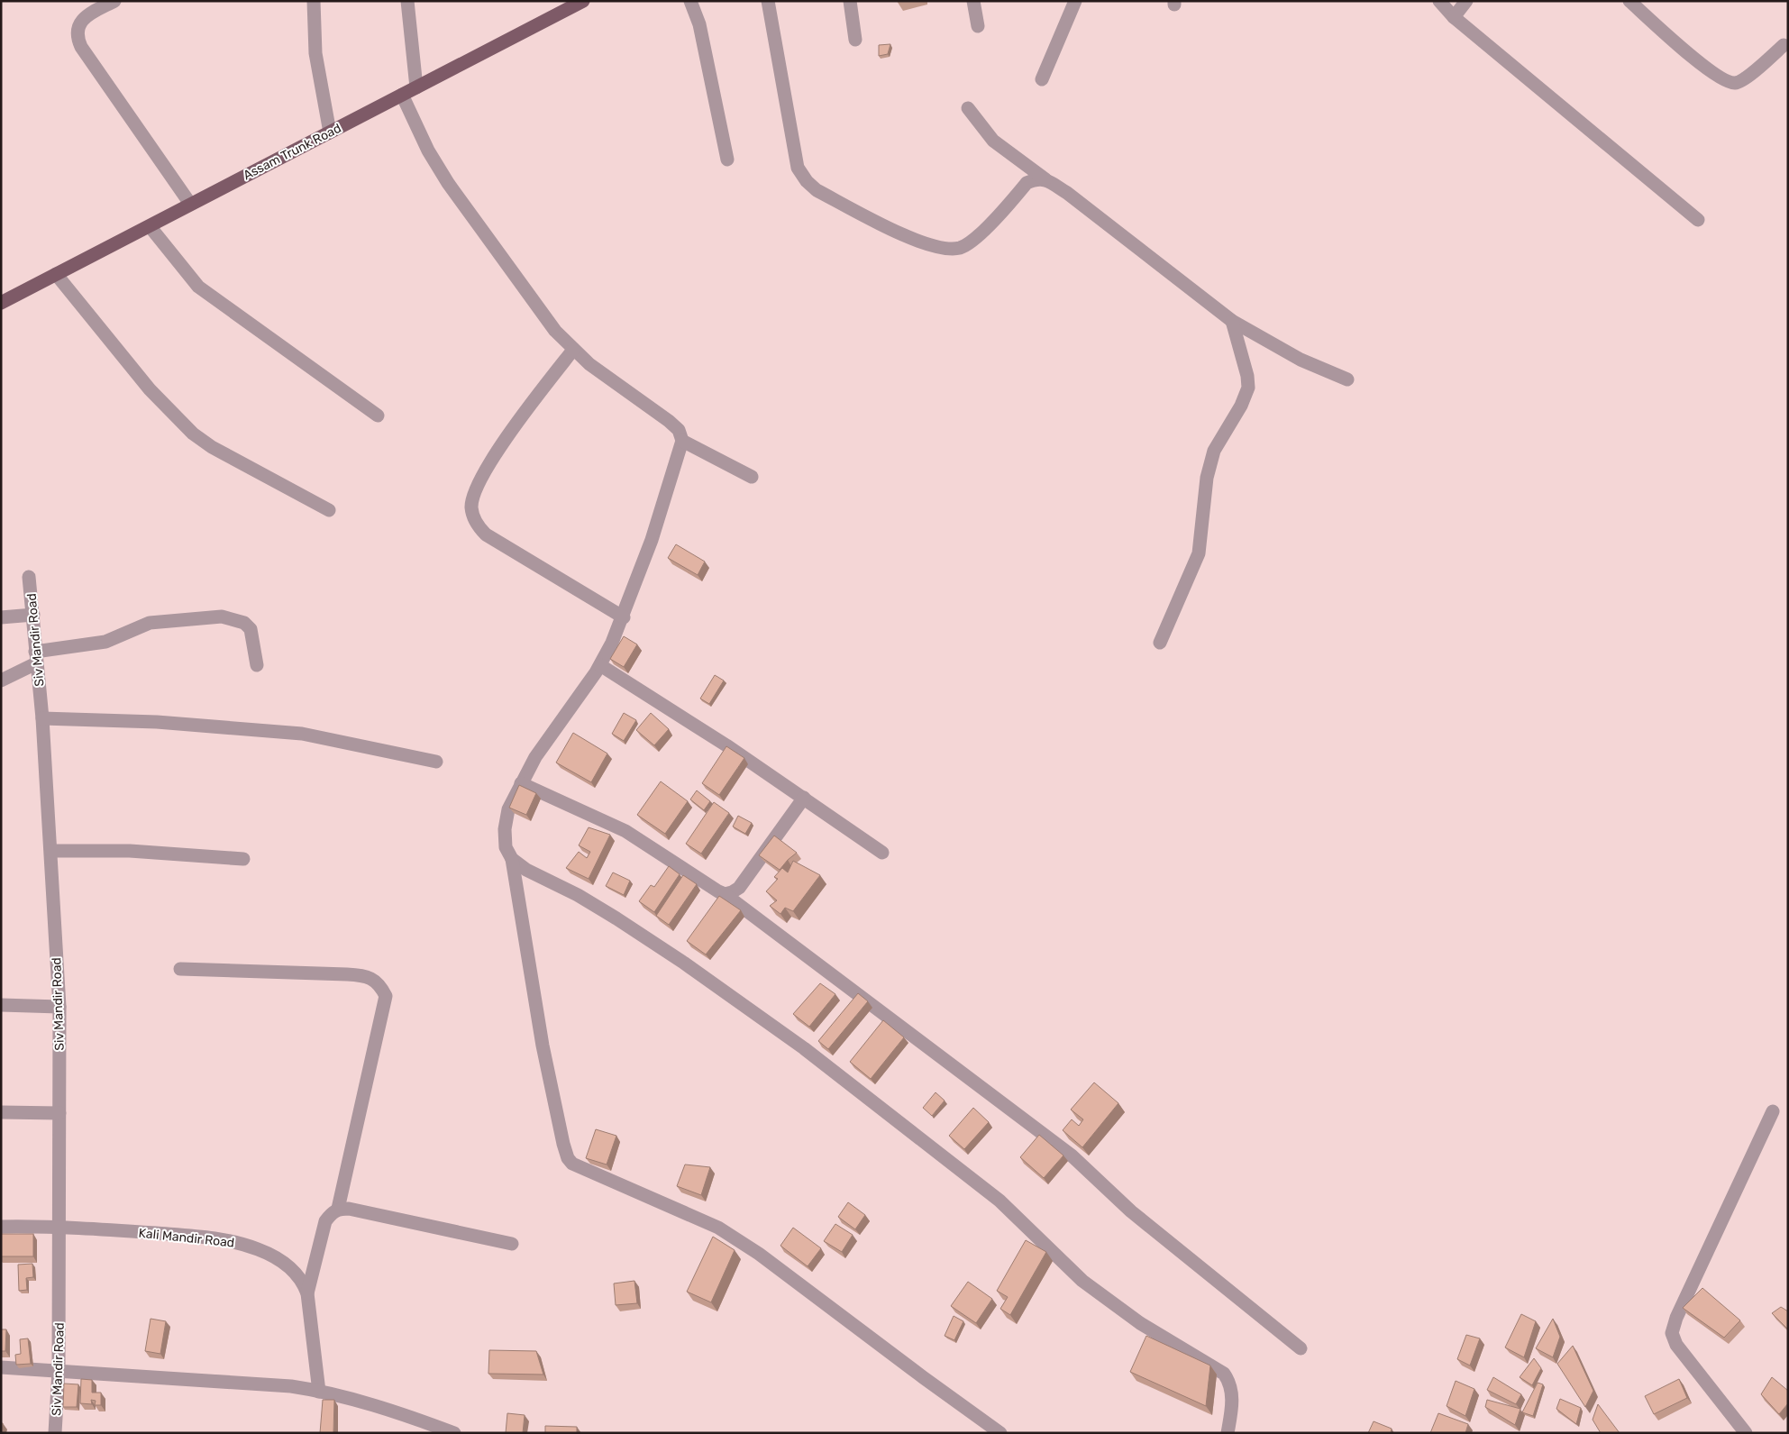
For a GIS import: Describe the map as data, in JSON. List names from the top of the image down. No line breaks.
{"streets":{"main road":["Assam Trunk Road"],"street":["Siv Mandir Road","Kali Mandir Road"]},"crossings":[["Siv Mandir Road","Kali Mandir Road"]]}
